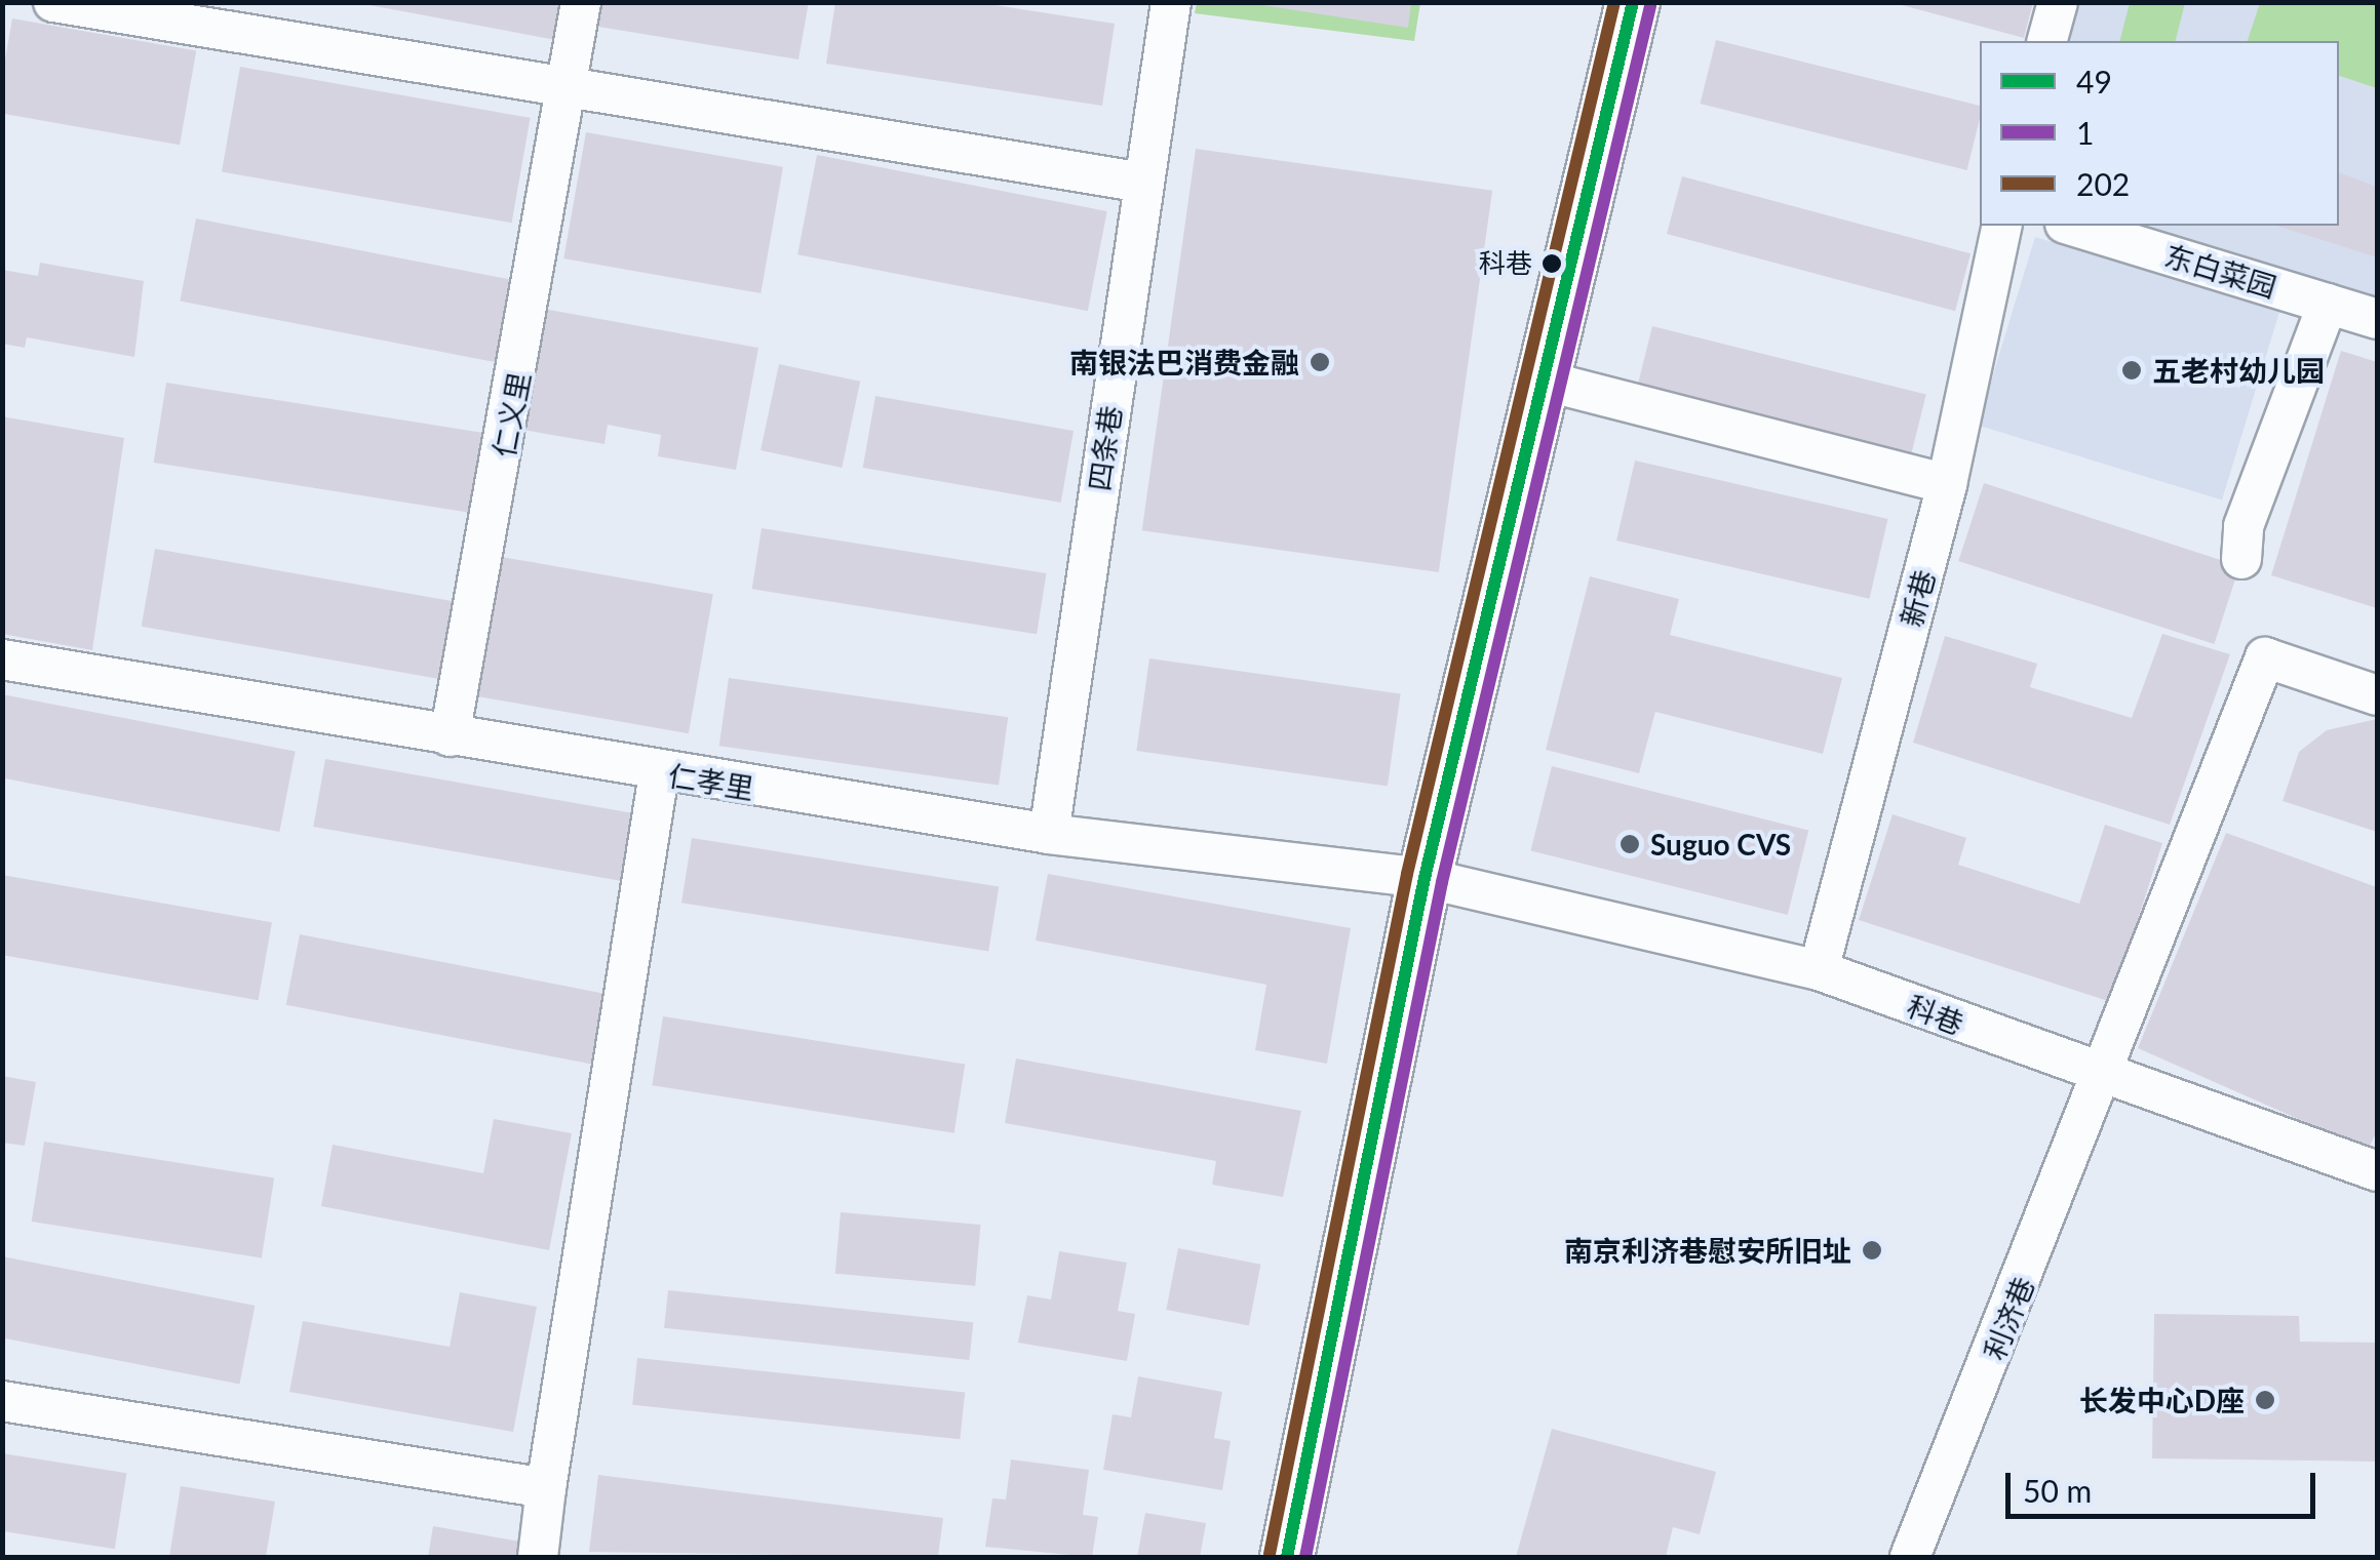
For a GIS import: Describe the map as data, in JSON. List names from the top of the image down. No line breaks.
{"streets":{"street":["东白菜园","仁义里","四条巷","新巷","仁孝里","科巷","利济巷"]},"crossings":[["仁义里","仁孝里"],["四条巷","仁孝里"],["新巷","科巷"],["仁孝里","科巷"],["科巷","利济巷"]],"places":["科巷","南银法巴消费金融","五老村幼儿园","Suguo CVS","南京利济巷慰安所旧址","长发中心D座"],"lines":["transit line 49","transit line 202","transit line 1"],"legend":["49","1","202"],"scale_bar":"50 m"}
